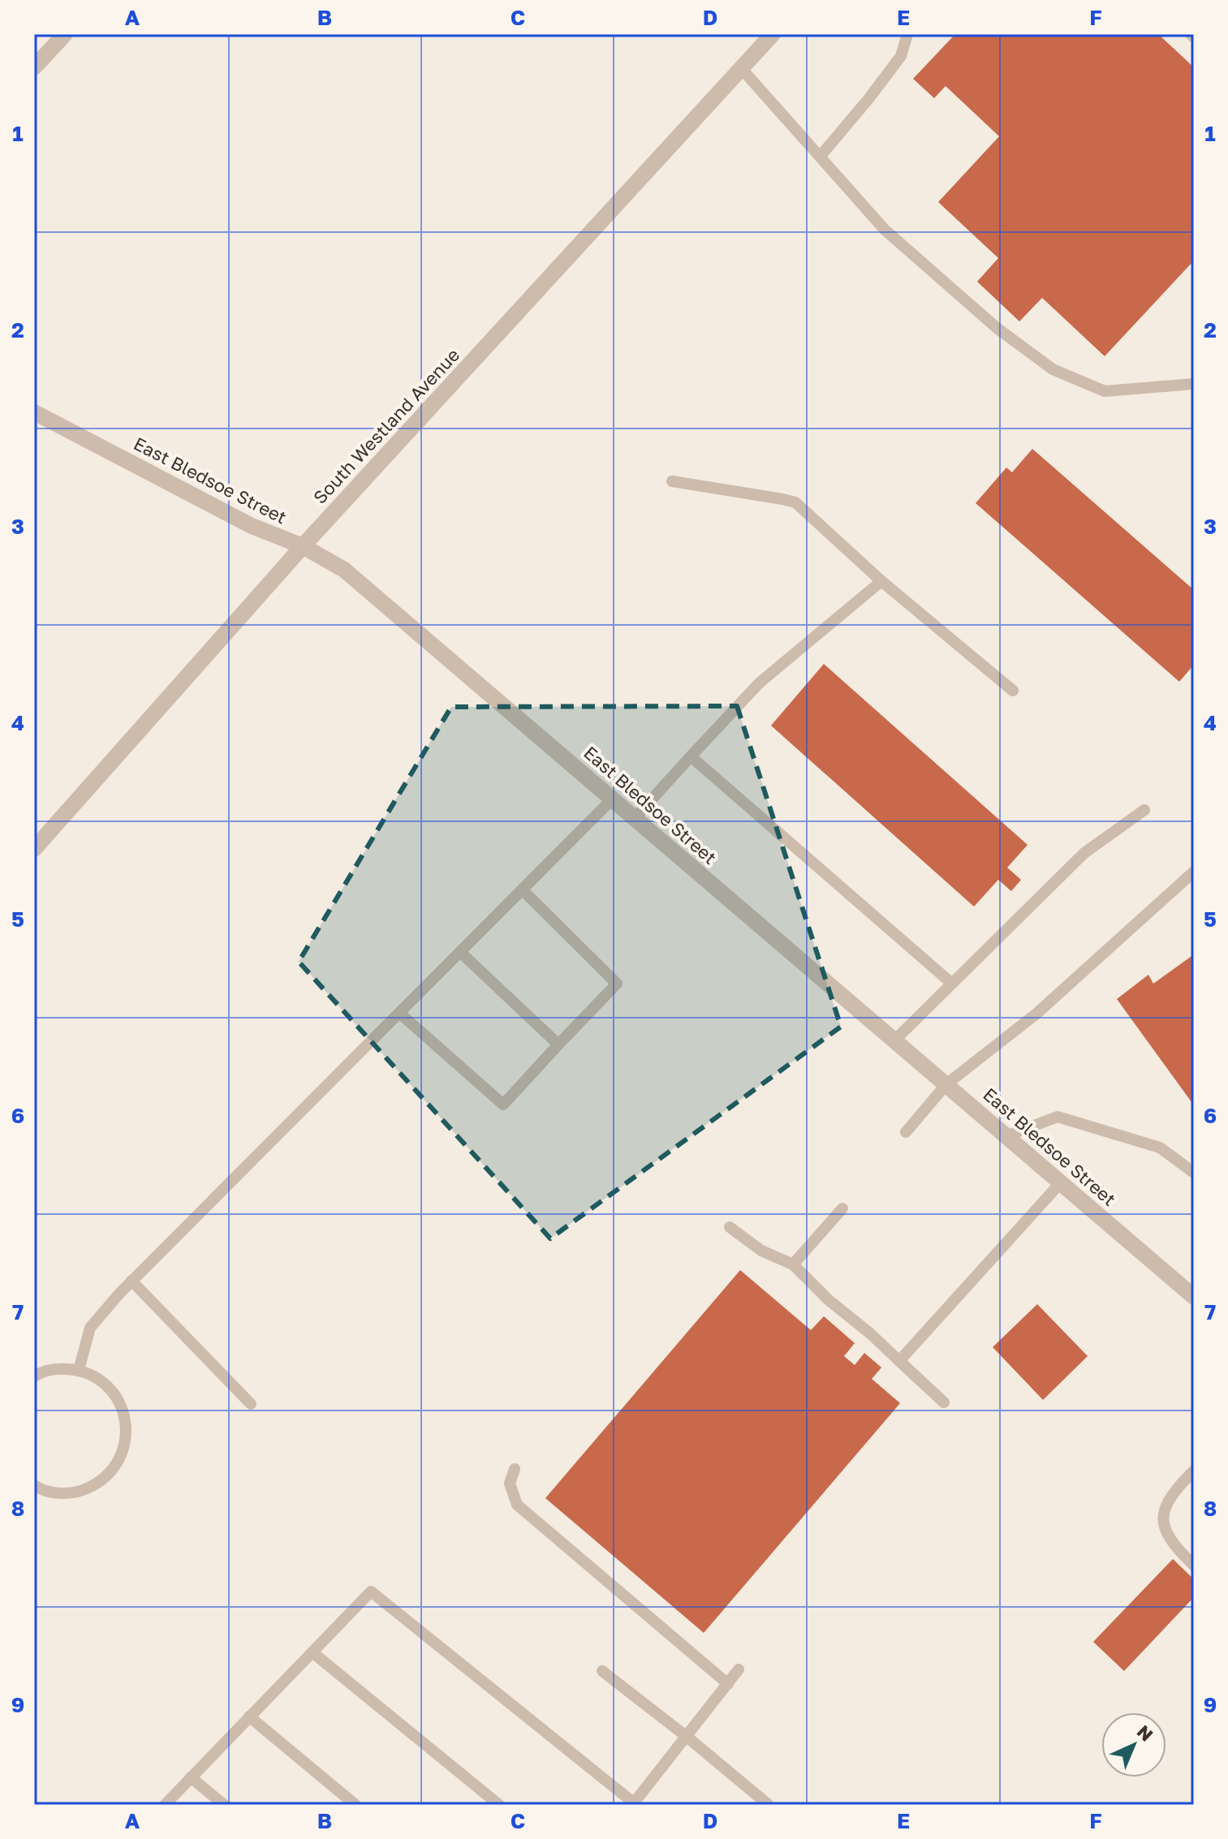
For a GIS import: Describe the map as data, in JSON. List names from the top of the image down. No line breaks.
{"streets":{"street":["South Westland Avenue","East Bledsoe Street"]},"crossings":[["South Westland Avenue","East Bledsoe Street"]],"north":"top right","grid":{"columns":["A","B","C","D","E","F"],"rows":["1","2","3","4","5","6","7","8","9"]}}
